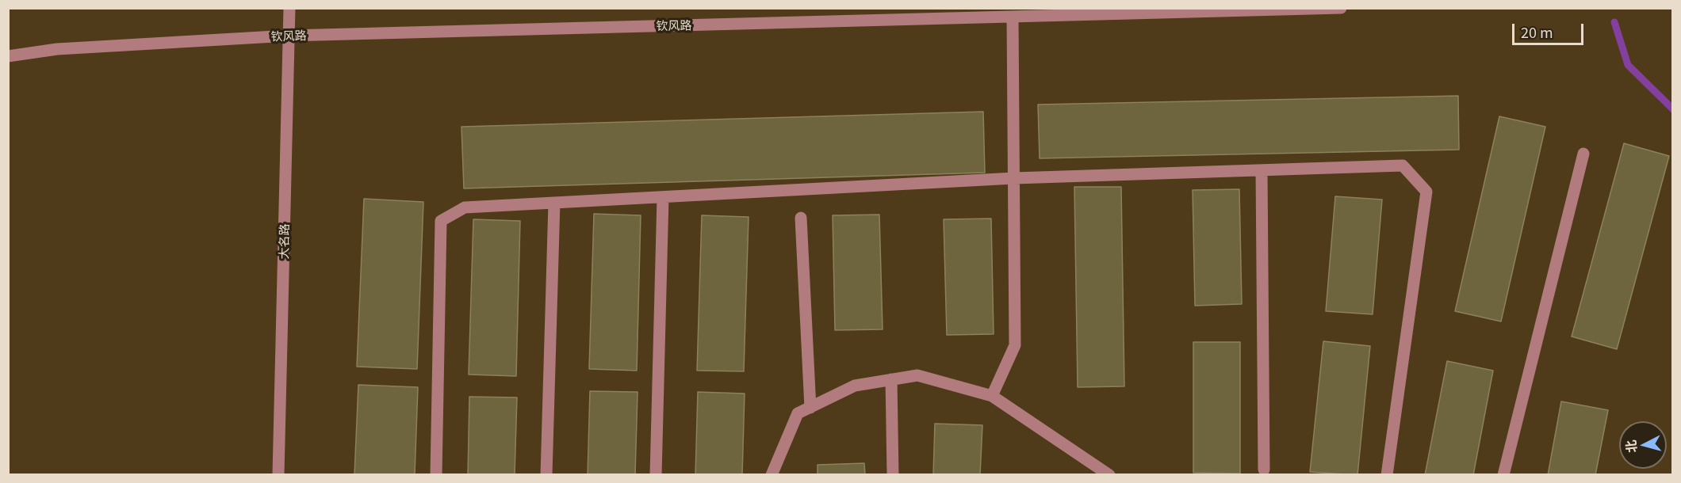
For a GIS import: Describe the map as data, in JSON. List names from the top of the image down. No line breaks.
{"streets":{"street":["钦风路","大名路"]},"crossings":[["钦风路","大名路"]],"scale_bar":"20 m","north":"left"}
